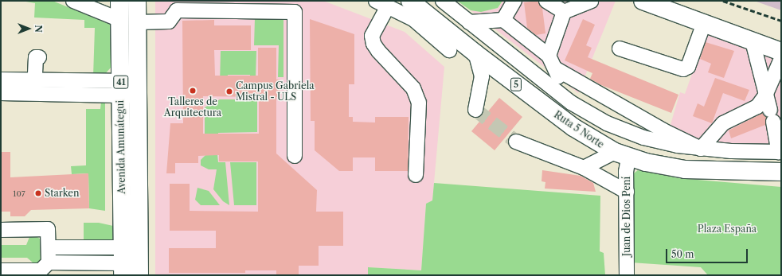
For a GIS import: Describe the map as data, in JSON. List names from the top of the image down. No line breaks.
{"streets":{"main road":["41","5","Ruta 5 Norte","Avenida Amunátegui"],"street":["Juan de Dios Pení"]},"crossings":[["Ruta 5 Norte","Juan de Dios Pení"]],"parks":["Plaza España"],"places":["Talleres de Arquitectura","Campus Gabriela Mistral - ULS","Starken"],"house_numbers":["107"],"scale_bar":"50 m","north":"right"}
